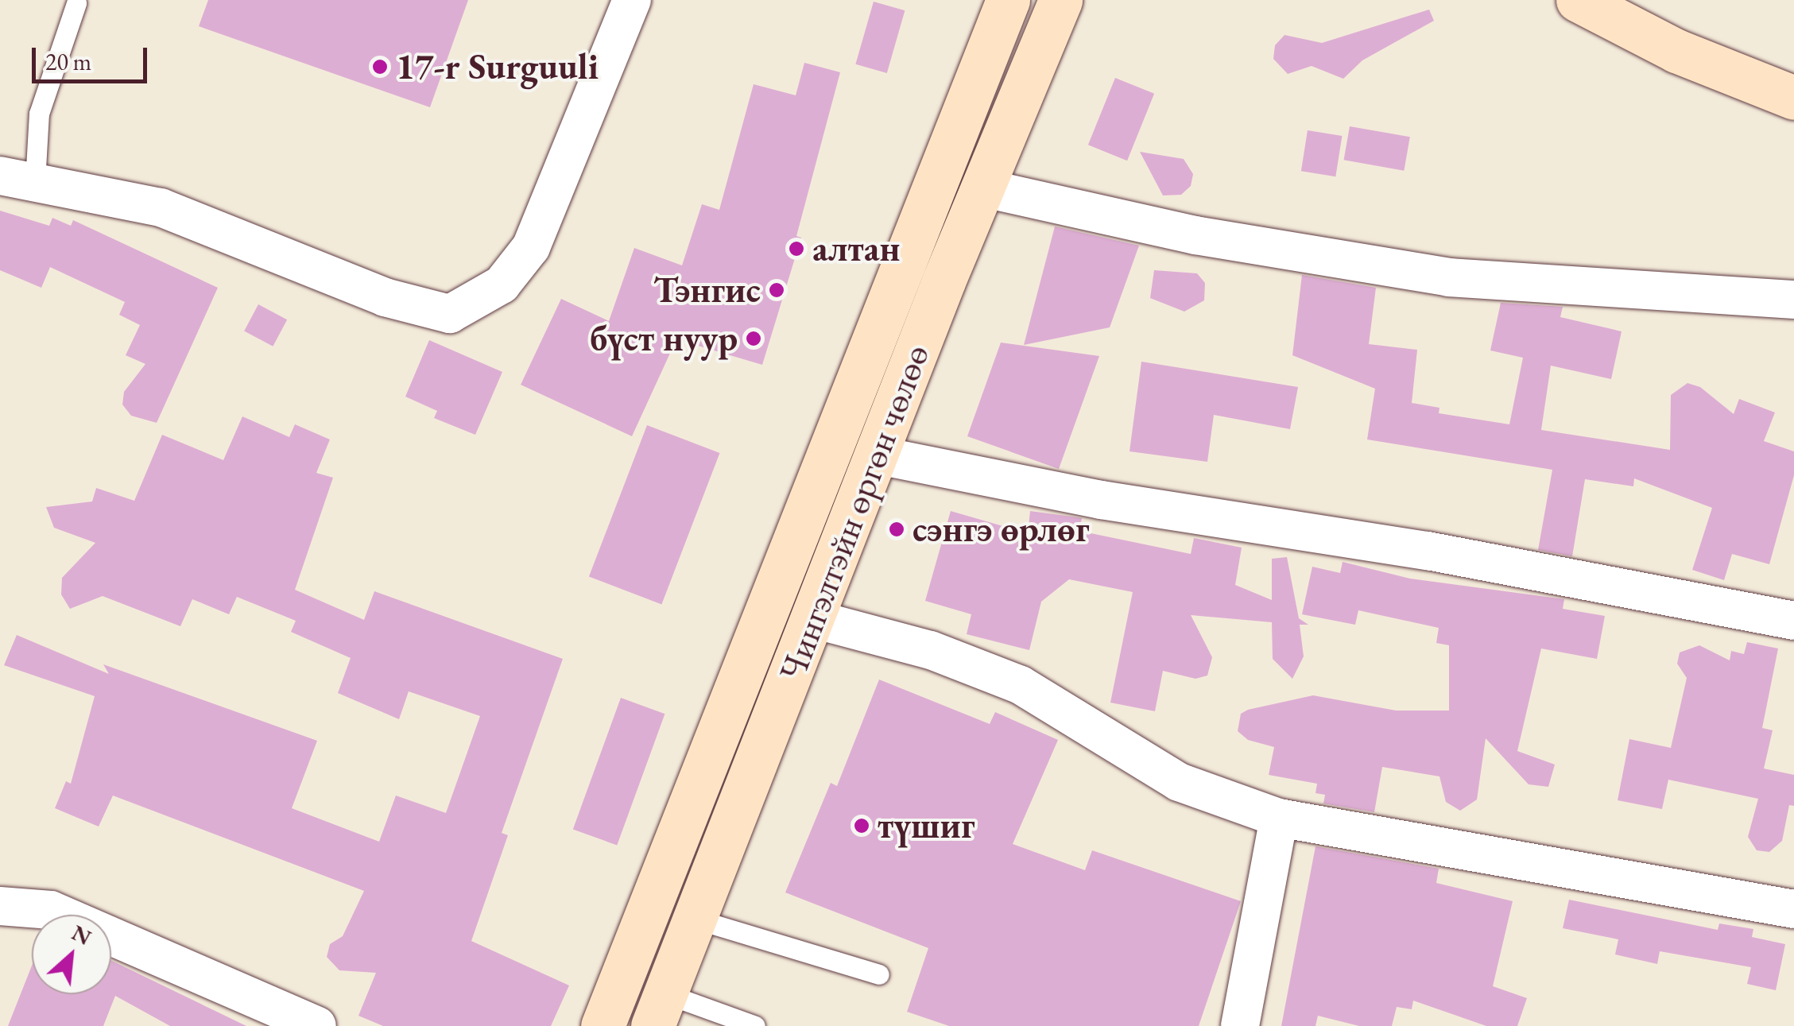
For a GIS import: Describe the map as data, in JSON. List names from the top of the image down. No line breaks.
{"streets":{"main road":["Чингэлтэйн өргөн чөлөө"]},"places":["17-r Surguuli","алтан","Тэнгис","бүст нуур","сэнгэ өрлөг","түшиг"],"scale_bar":"20 m","north":"top right"}
